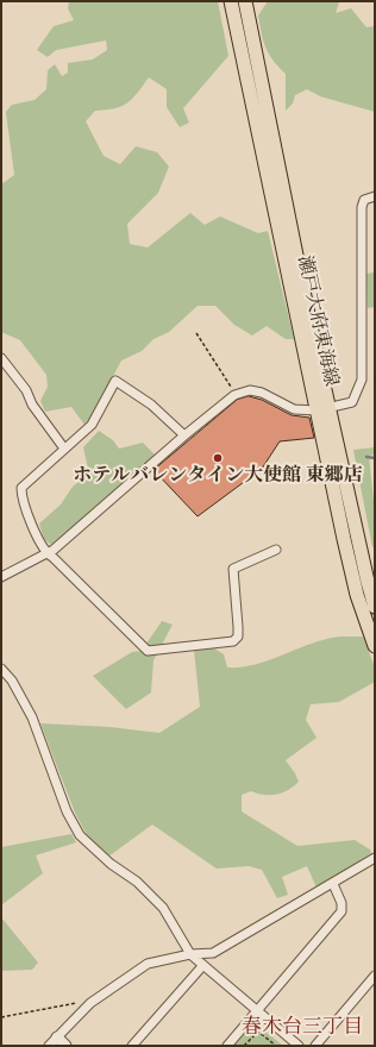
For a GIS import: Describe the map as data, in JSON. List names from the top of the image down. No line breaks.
{"streets":{"main road":["瀬戸大府東海線"]},"districts":["春木台三丁目"],"places":["ホテルバレンタイン大使館 東郷店"]}
